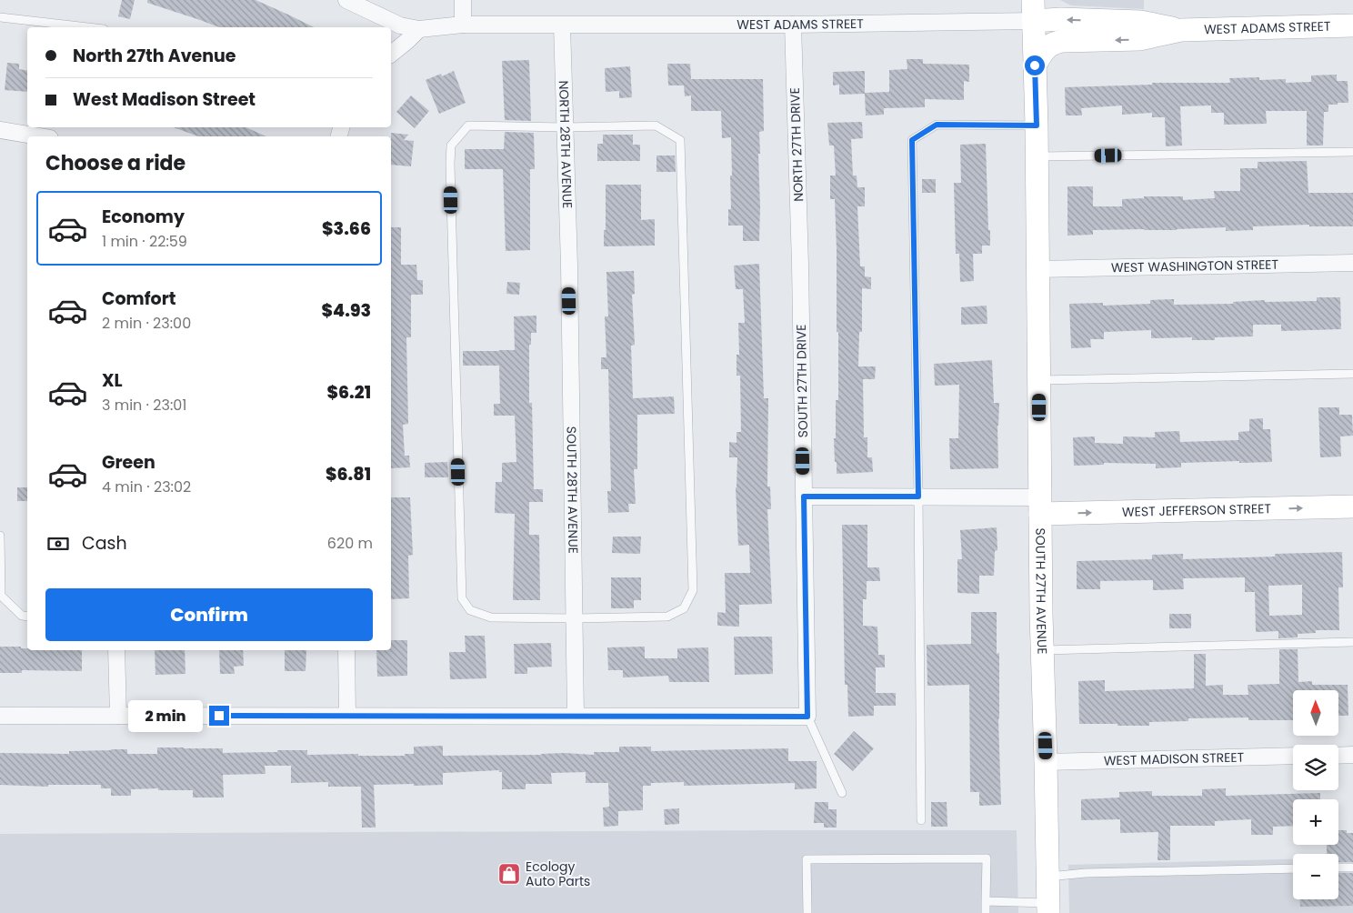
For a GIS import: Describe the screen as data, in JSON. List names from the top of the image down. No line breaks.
{"streets":{"main road":["WEST ADAMS STREET","WEST JEFFERSON STREET","SOUTH 27TH AVENUE"],"street":["NORTH 27TH DRIVE","NORTH 28TH AVENUE","WEST WASHINGTON STREET","SOUTH 27TH DRIVE","SOUTH 28TH AVENUE","WEST MADISON STREET"]},"crossings":[["WEST ADAMS STREET","NORTH 27TH DRIVE"],["WEST ADAMS STREET","NORTH 28TH AVENUE"],["WEST ADAMS STREET","SOUTH 27TH AVENUE"],["NORTH 27TH DRIVE","SOUTH 27TH DRIVE"],["NORTH 28TH AVENUE","SOUTH 28TH AVENUE"],["WEST WASHINGTON STREET","SOUTH 27TH AVENUE"],["SOUTH 27TH DRIVE","WEST JEFFERSON STREET"],["WEST JEFFERSON STREET","SOUTH 27TH AVENUE"],["SOUTH 27TH AVENUE","WEST MADISON STREET"]],"one_way":["WEST JEFFERSON STREET"],"places":{"shop":["Ecology Auto Parts"]},"north":"top","page":{"banner":["North 27th Avenue","West Madison Street"],"heading":"Choose a ride","list":[{"name":"Economy","note":"1 min · 22:59","value":"$3.66"},{"name":"Comfort","note":"2 min · 23:00","value":"$4.93"},{"name":"XL","note":"3 min · 23:01","value":"$6.21"},{"name":"Green","note":"4 min · 23:02","value":"$6.81"}],"pay":["Cash","620 m"],"buttons":"Confirm","map_buttons":["+","−"],"bubble":"2 min"}}
